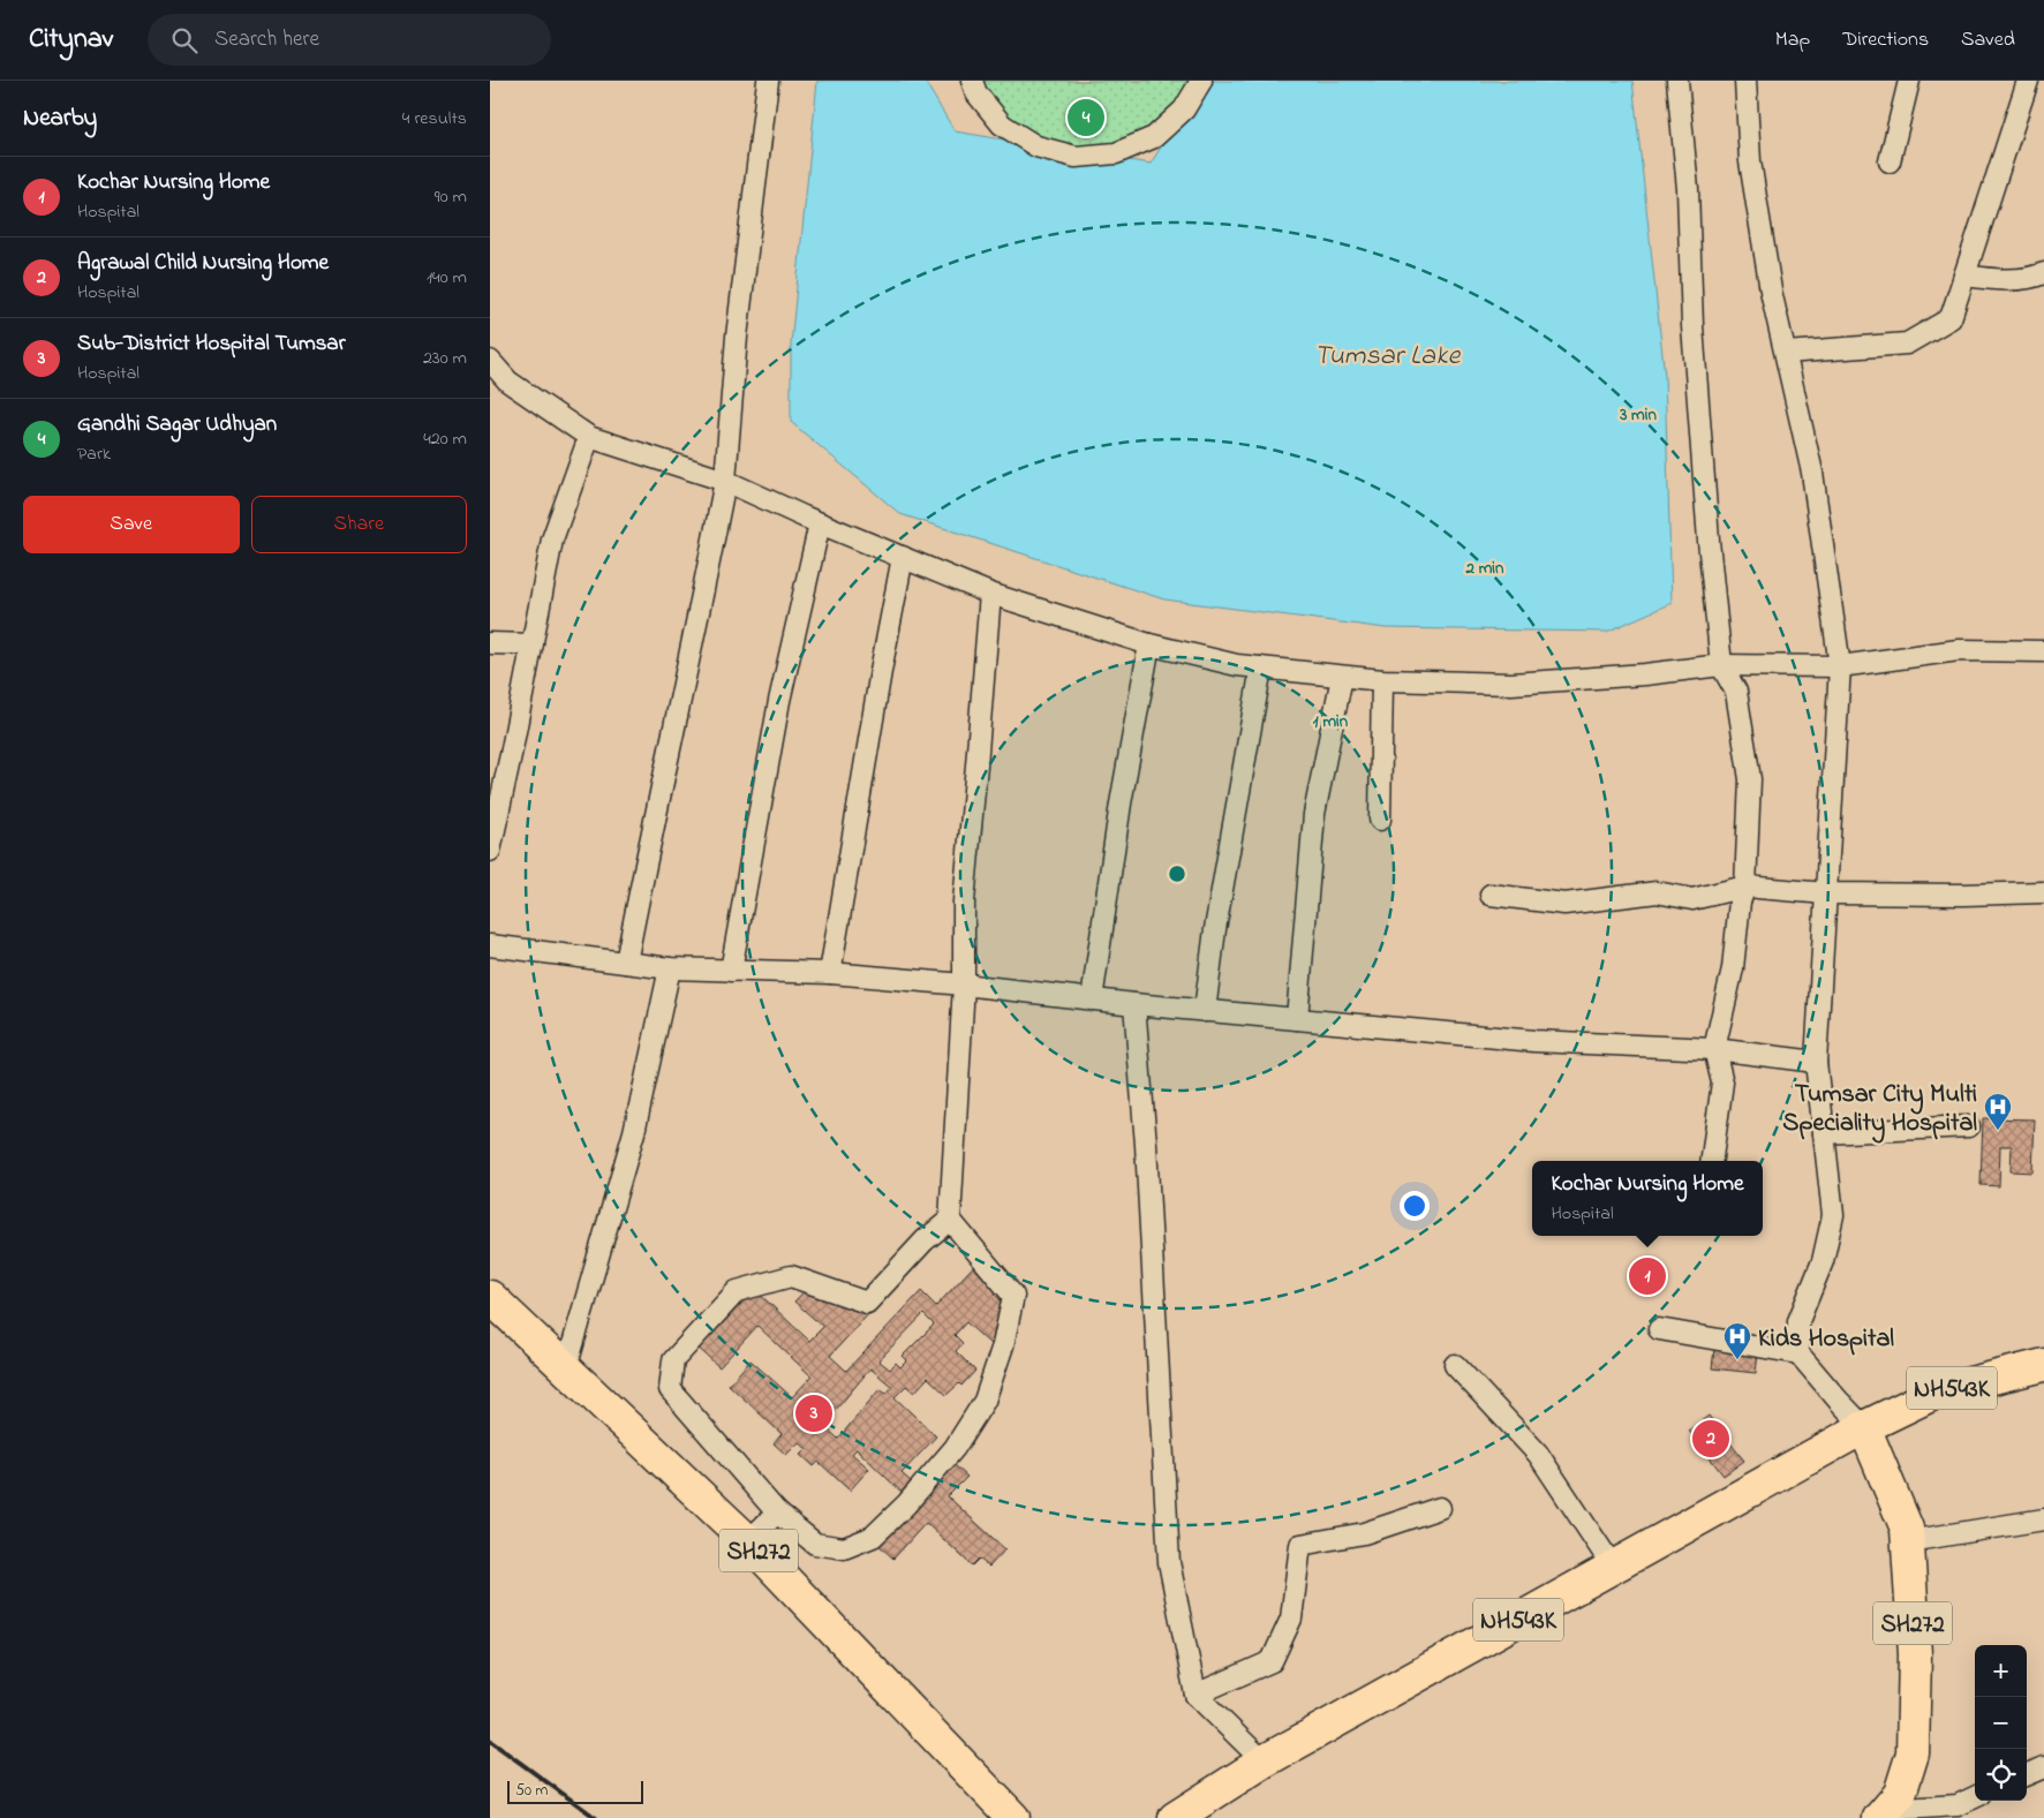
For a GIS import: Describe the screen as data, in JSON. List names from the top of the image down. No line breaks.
{"streets":{"main road":["NH543K","SH272"]},"crossings":[["NH543K","SH272"]],"water":["Tumsar Lake"],"places":{"hospital":["Tumsar City Multi Speciality Hospital","Kids Hospital"]},"scale_bar":"50 m","page":{"header":"Citynav","search":"Search here","nav":["Map","Directions","Saved"],"heading":["Nearby","4 results"],"pins":["4","1","3","2"],"list":[{"mark":"1","name":"Kochar Nursing Home","note":"Hospital","value":"90 m"},{"mark":"2","name":"Agrawal Child Nursing Home","note":"Hospital","value":"140 m"},{"mark":"3","name":"Sub-District Hospital Tumsar","note":"Hospital","value":"230 m"},{"mark":"4","name":"Gandhi Sagar Udhyan","note":"Park","value":"420 m"}],"buttons":["Save","Share"],"popup":["Kochar Nursing Home","Hospital"],"map_buttons":["+","−"],"scale":"50 m"},"rings":["3 min","2 min","1 min"]}
